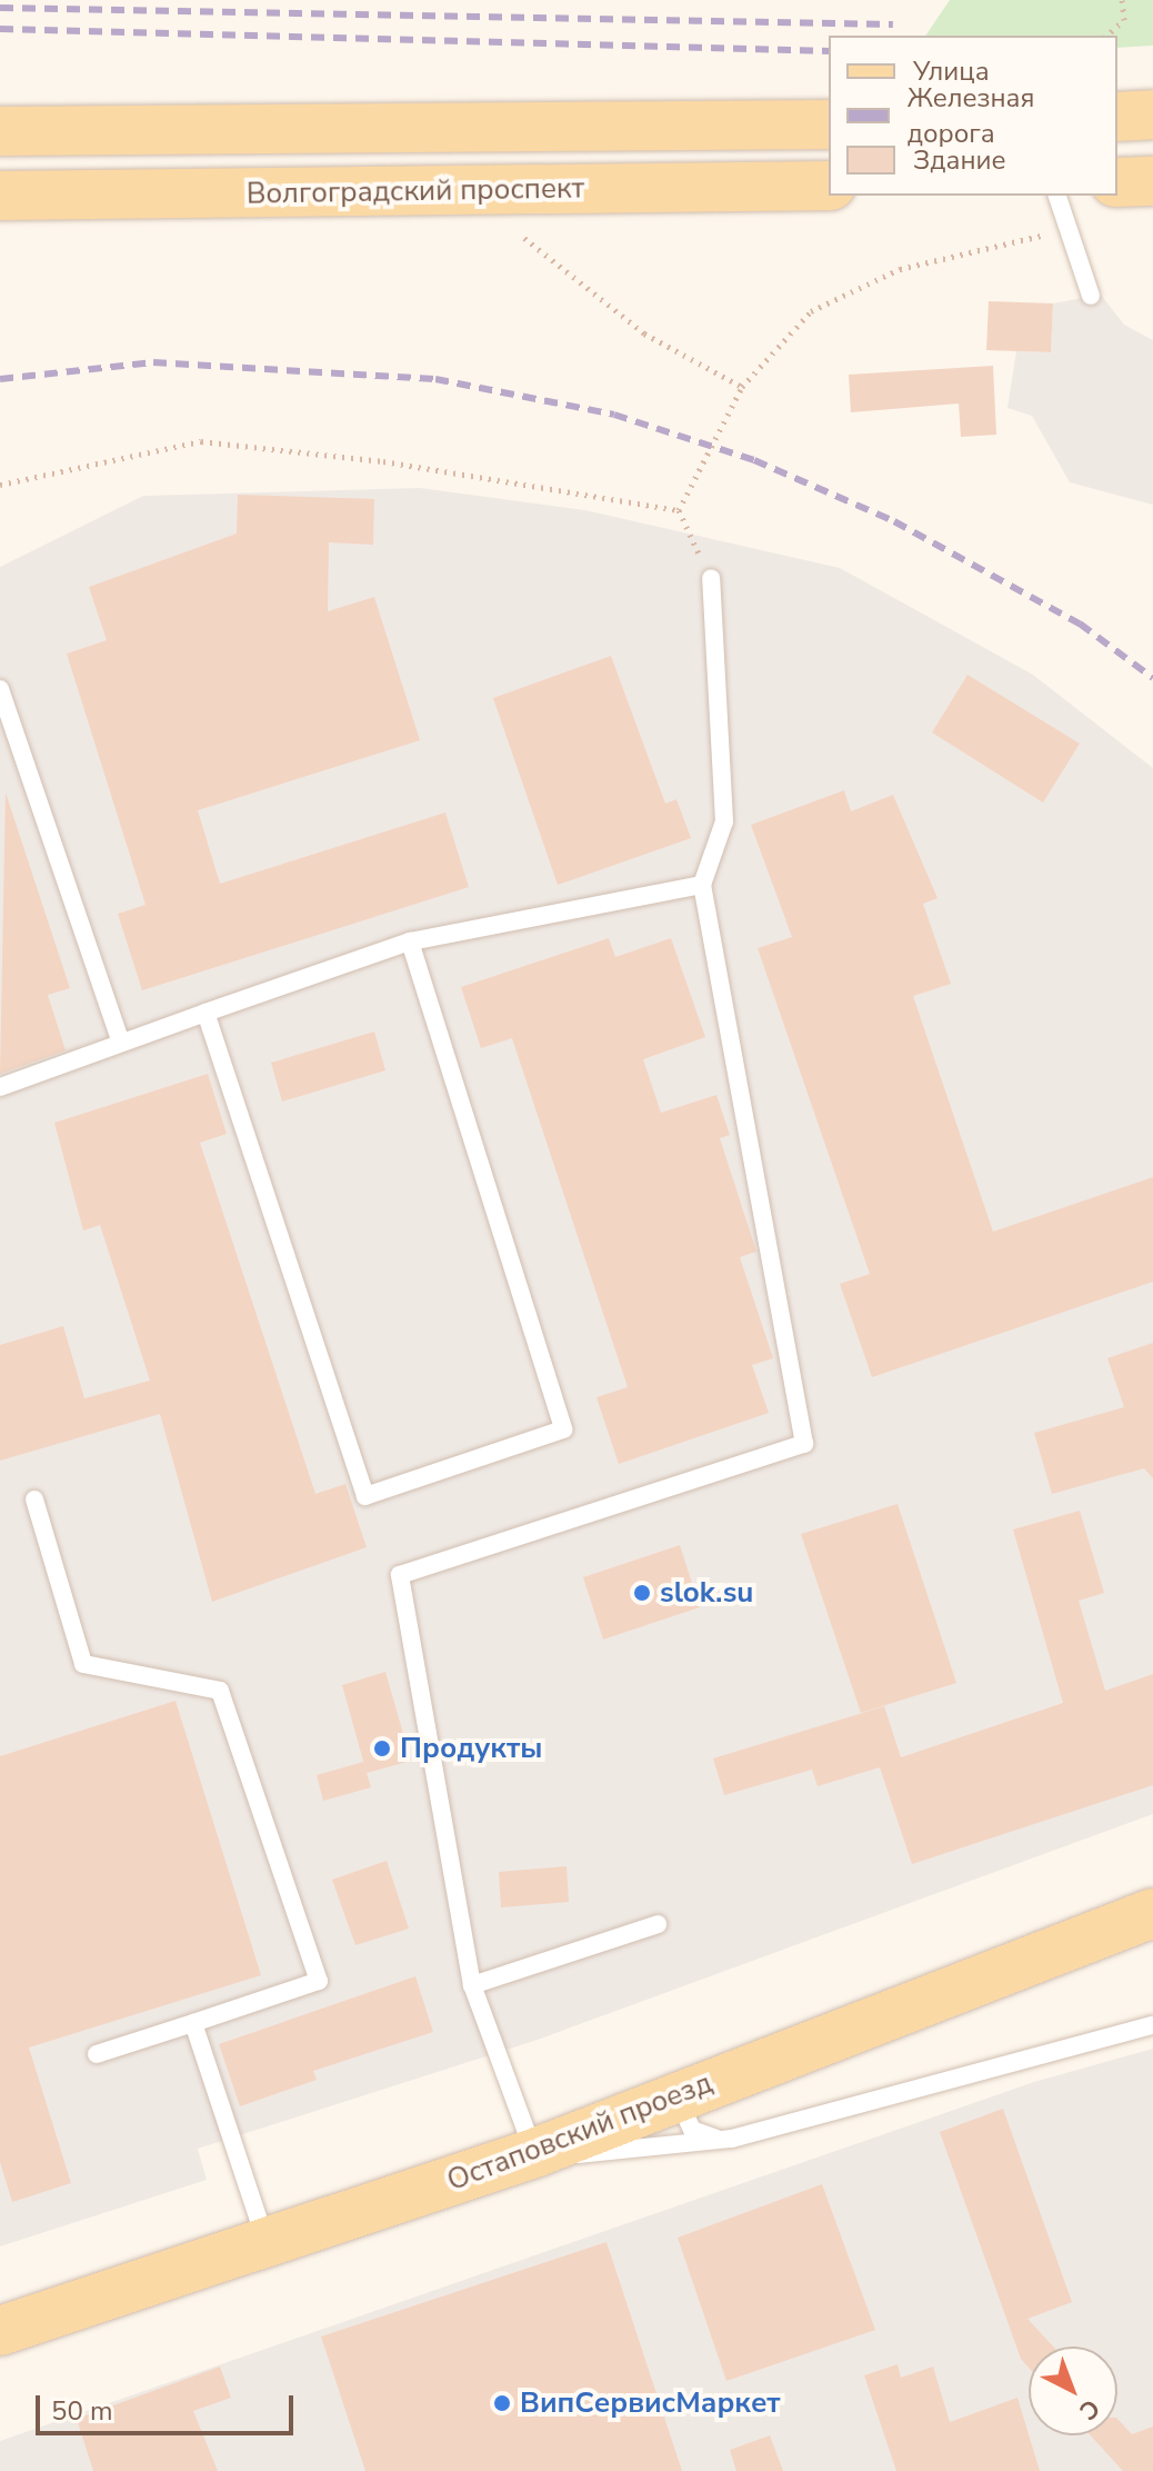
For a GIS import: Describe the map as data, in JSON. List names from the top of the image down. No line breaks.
{"streets":{"main road":["Волгоградский проспект","Остаповский проезд"]},"places":["slok.su","Продукты","ВипСервисМаркет"],"legend":["Улица","Железная дорога","Здание"],"scale_bar":"50 m","north":"bottom right"}
